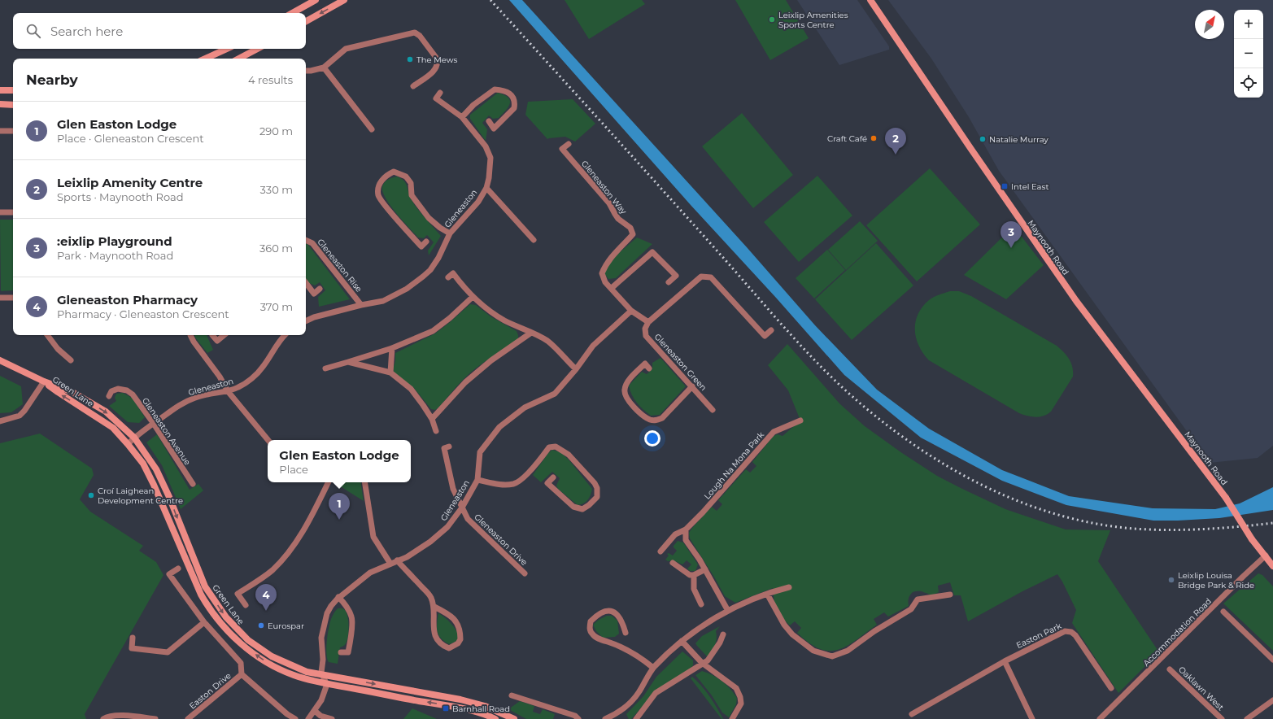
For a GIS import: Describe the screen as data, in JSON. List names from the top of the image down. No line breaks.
{"streets":{"street":["Gleneaston Way","Gleneaston","Maynooth Road","Gleneaston Rise","Gleneaston Green","Green Lane","Gleneaston Avenue","Lough Na Mona Park","Gleneaston Drive","Accommodation Road","Easton Park","Oaklawn West","Easton Drive"]},"crossings":[["Gleneaston Way","Gleneaston"],["Gleneaston","Gleneaston Rise"],["Gleneaston","Green Lane"],["Gleneaston","Gleneaston Avenue"],["Gleneaston","Gleneaston Drive"],["Maynooth Road","Accommodation Road"]],"places":{"other":["Leixlip Amenities Sports Centre","The Mews","Craft Café","Natalie Murray","Croí Laighean Development Centre","Leixlip Louisa Bridge Park & Ride","Eurospar"],"transit":["Intel East","Barnhall Road"]},"north":"top right","page":{"map_buttons":["+","−"],"search":"Search here","heading":["Nearby","4 results"],"list":[{"mark":"1","name":"Glen Easton Lodge","note":"Place · Gleneaston Crescent","value":"290 m"},{"mark":"2","name":"Leixlip Amenity Centre","note":"Sports · Maynooth Road","value":"330 m"},{"mark":"3","name":":eixlip Playground","note":"Park · Maynooth Road","value":"360 m"},{"mark":"4","name":"Gleneaston Pharmacy","note":"Pharmacy · Gleneaston Crescent","value":"370 m"}],"pins":["2","3","1","4"],"popup":["Glen Easton Lodge","Place"]}}
